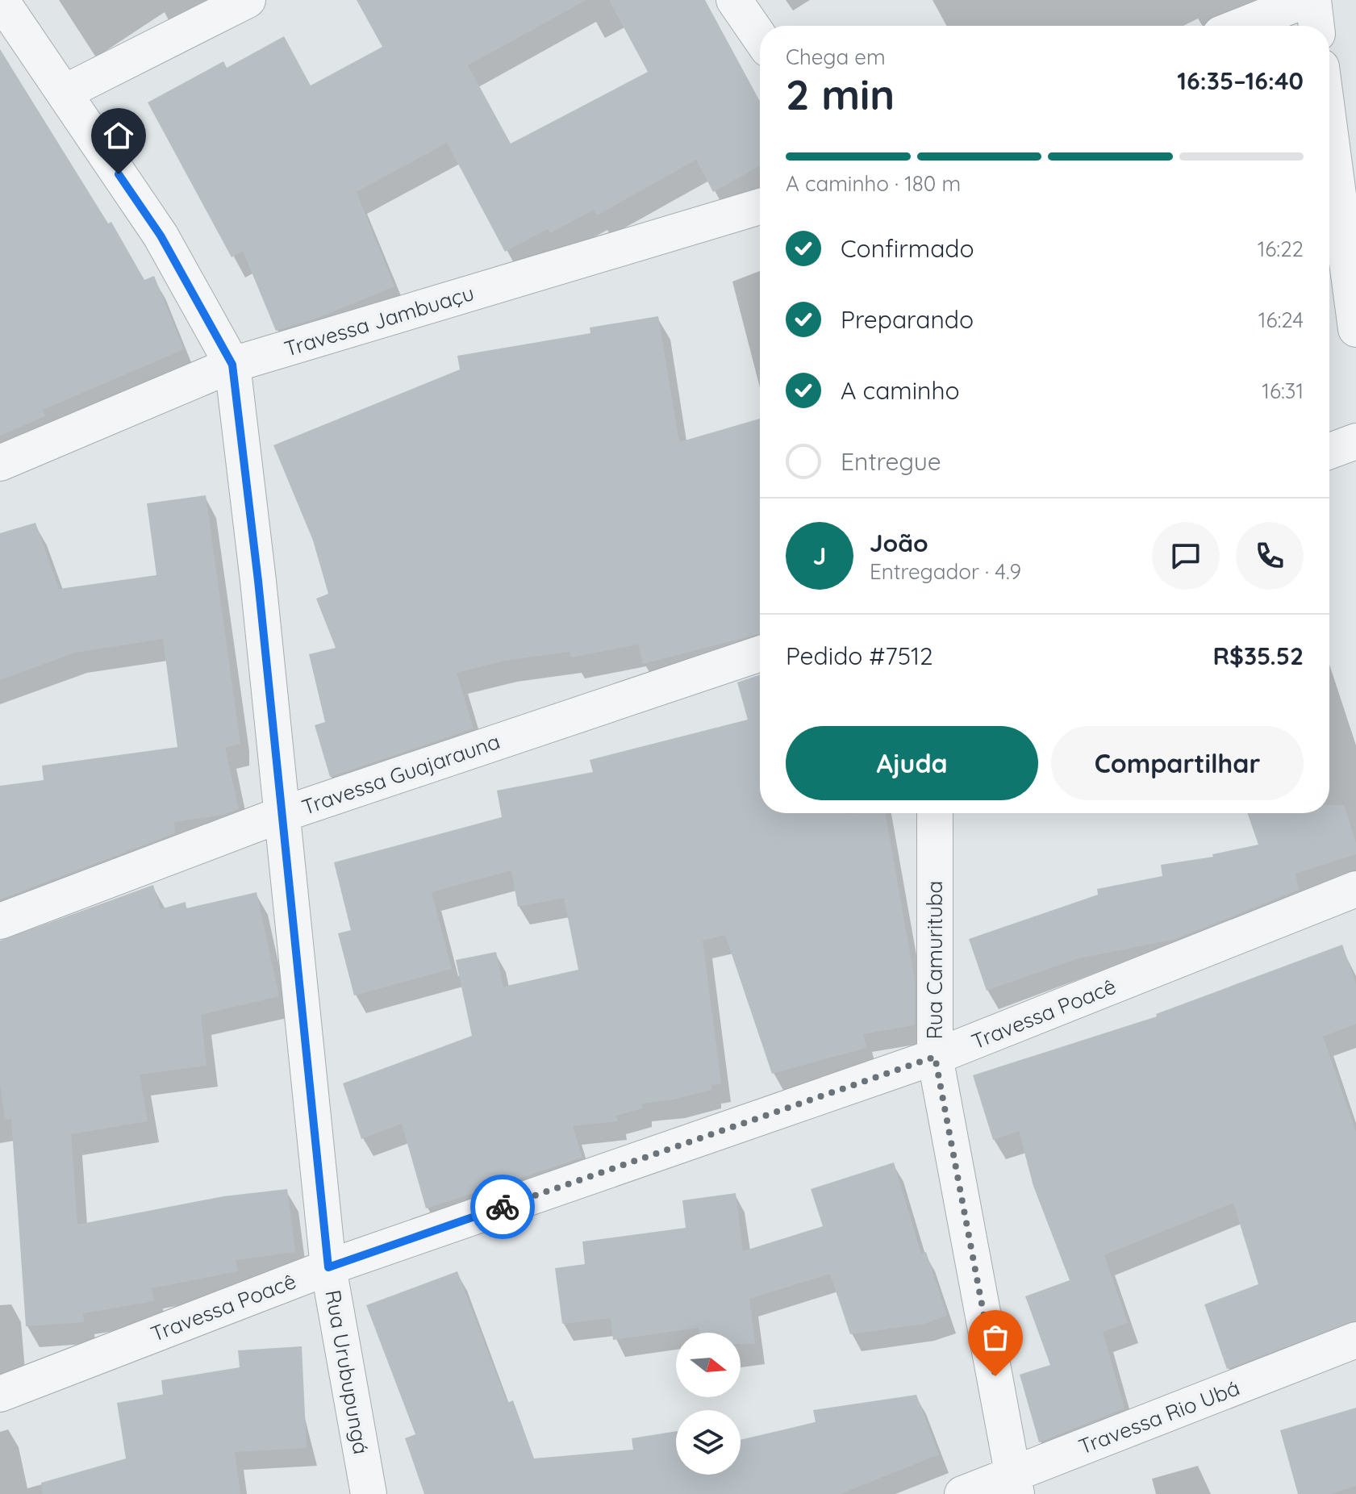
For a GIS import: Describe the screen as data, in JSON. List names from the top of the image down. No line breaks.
{"streets":{"street":["Travessa Jambuaçu","Travessa Guajarauna","Rua Camurituba","Travessa Poacê","Rua Urubupungá","Travessa Rio Ubá"]},"crossings":[["Travessa Jambuaçu","Rua Urubupungá"],["Travessa Guajarauna","Rua Urubupungá"],["Rua Camurituba","Travessa Poacê"],["Rua Camurituba","Travessa Rio Ubá"],["Travessa Poacê","Rua Urubupungá"]],"north":"right","page":{"heading":["2 min","Chega em","16:35–16:40"],"panel":["João","Entregador · 4.9","Pedido #7512","R$35.52"],"bar":"A caminho · 180 m","list":[["Confirmado","16:22"],["Preparando","16:24"],["A caminho","16:31"],"Entregue"],"round":"J","buttons":["Ajuda","Compartilhar"]}}
